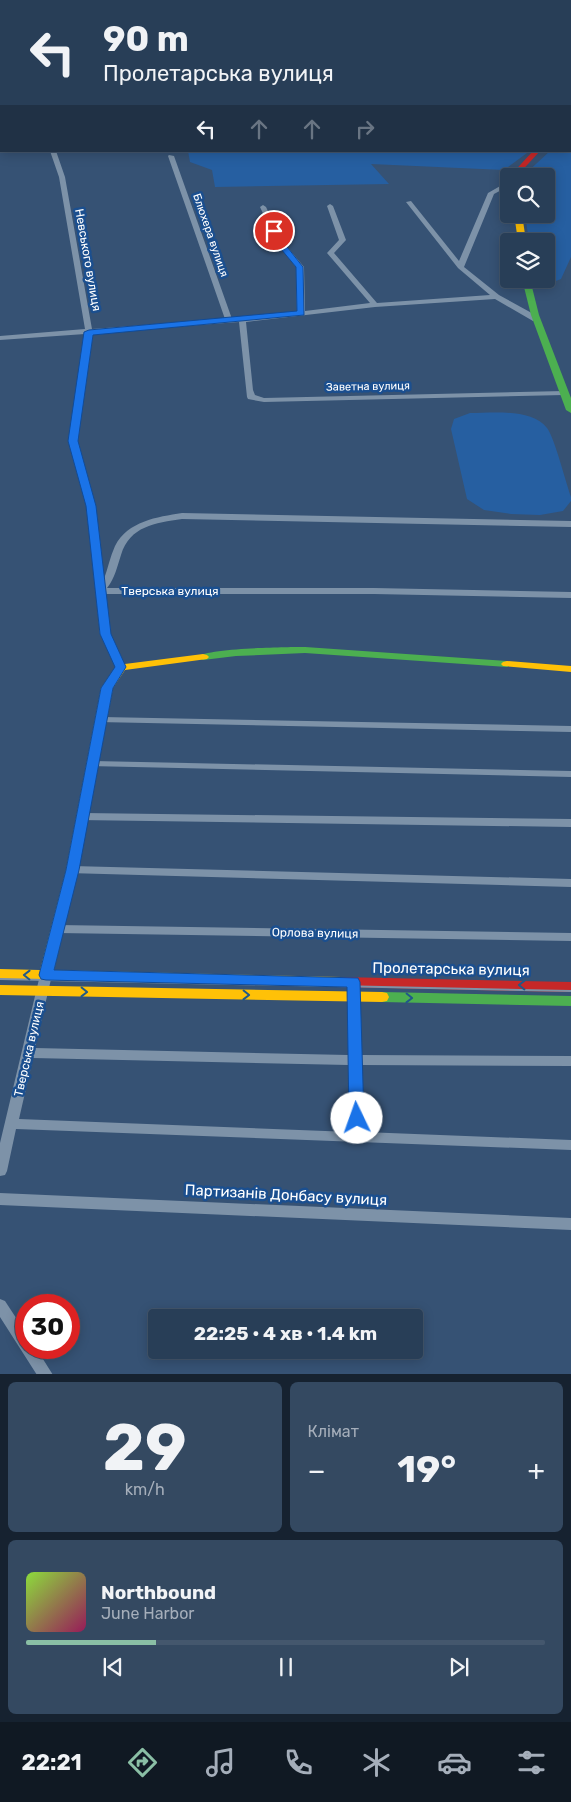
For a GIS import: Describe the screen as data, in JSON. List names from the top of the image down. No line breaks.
{"streets":{"main road":["Тверська вулиця","Пролетарська вулиця"],"street":["Блюхера вулиця","Невського вулиця","Заветна вулиця","Орлова вулиця","Партизанів Донбасу вулиця"]},"crossings":[["Невського вулиця","Тверська вулиця"],["Тверська вулиця","Орлова вулиця"],["Тверська вулиця","Пролетарська вулиця"]],"page":{"turn":["90 m","Пролетарська вулиця"],"limit":"30","trip":"22:25 · 4 хв · 1.4 km","tile":[["29","km/h"],"Клімат"],"heat":["−","19°","+"],"song":["Northbound","June Harbor"],"tabs":"22:21"}}
